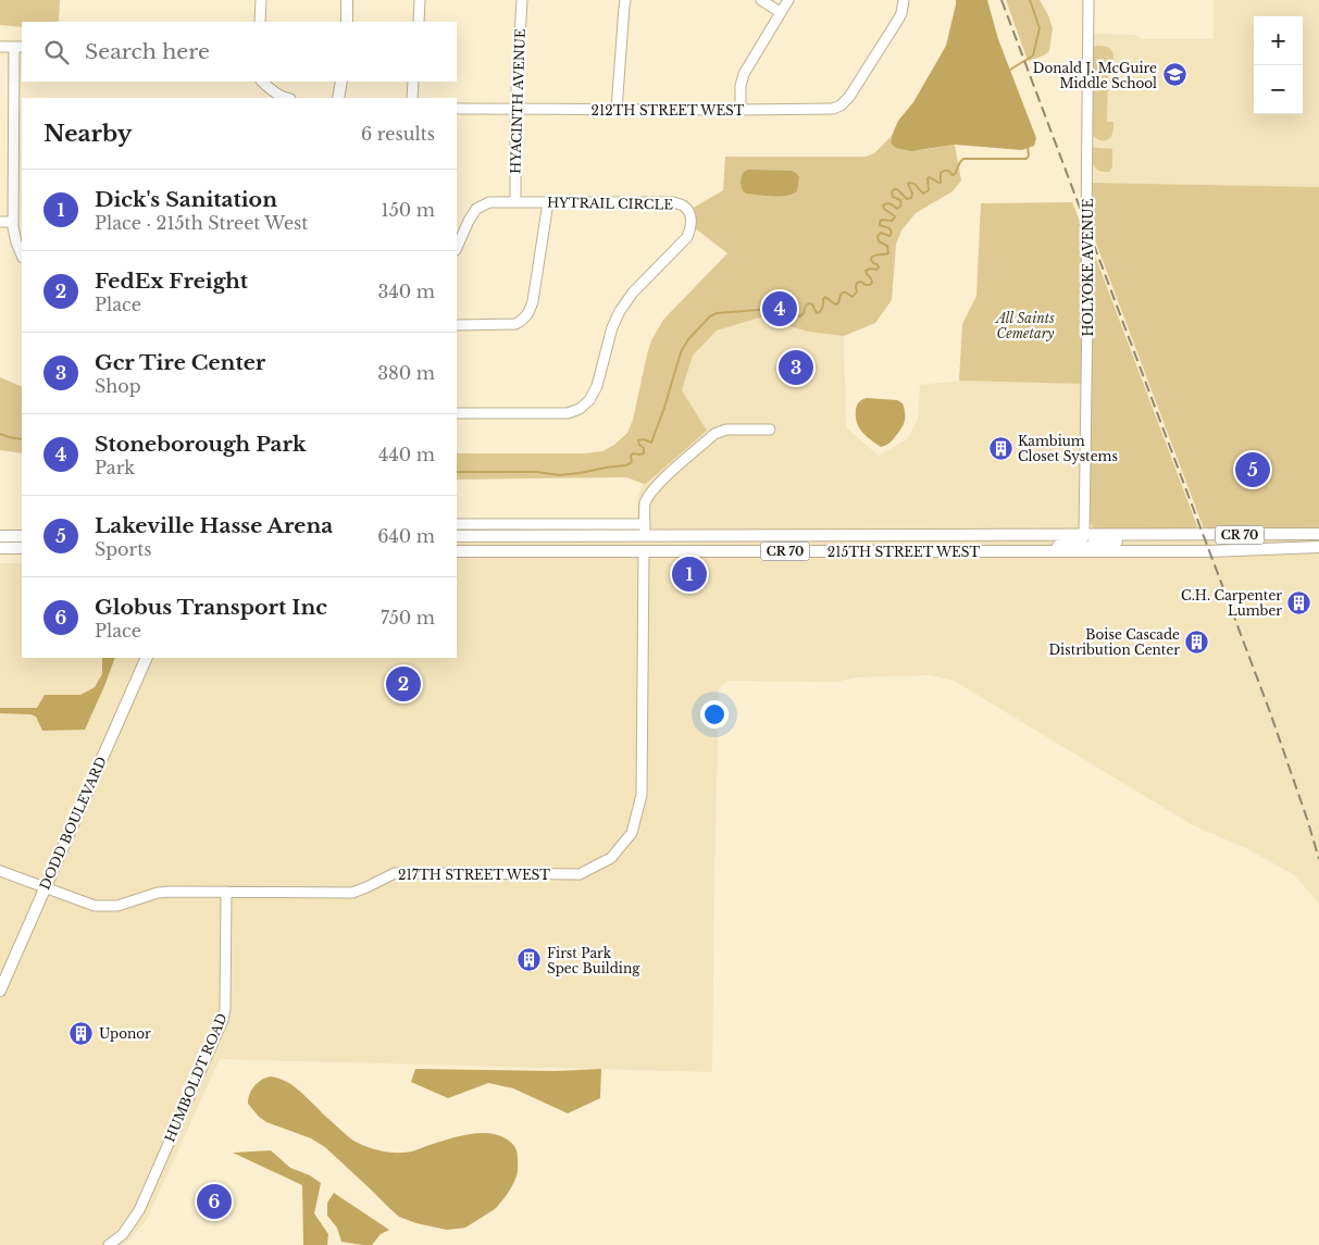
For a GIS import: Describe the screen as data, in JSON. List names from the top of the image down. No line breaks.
{"streets":{"main road":["CR 70","215TH STREET WEST","DODD BOULEVARD"],"street":["HYACINTH AVENUE","212TH STREET WEST","HYTRAIL CIRCLE","HOLYOKE AVENUE","217TH STREET WEST","HUMBOLDT ROAD"]},"crossings":[["HYACINTH AVENUE","212TH STREET WEST"],["HYACINTH AVENUE","HYTRAIL CIRCLE"],["HOLYOKE AVENUE","215TH STREET WEST"],["215TH STREET WEST","217TH STREET WEST"],["DODD BOULEVARD","217TH STREET WEST"],["217TH STREET WEST","HUMBOLDT ROAD"]],"parks":["All Saints Cemetary"],"places":{"school or university":["Donald J. McGuire Middle School"],"building":["Kambium Closet Systems","C.H. Carpenter Lumber","Boise Cascade Distribution Center","First Park Spec Building","Uponor"]},"page":{"map_buttons":["+","−"],"search":"Search here","heading":["Nearby","6 results"],"list":[{"mark":"1","name":"Dick's Sanitation","note":"Place · 215th Street West","value":"150 m"},{"mark":"2","name":"FedEx Freight","note":"Place","value":"340 m"},{"mark":"3","name":"Gcr Tire Center","note":"Shop","value":"380 m"},{"mark":"4","name":"Stoneborough Park","note":"Park","value":"440 m"},{"mark":"5","name":"Lakeville Hasse Arena","note":"Sports","value":"640 m"},{"mark":"6","name":"Globus Transport Inc","note":"Place","value":"750 m"}],"pins":["4","3","5","1","2","6"]}}
